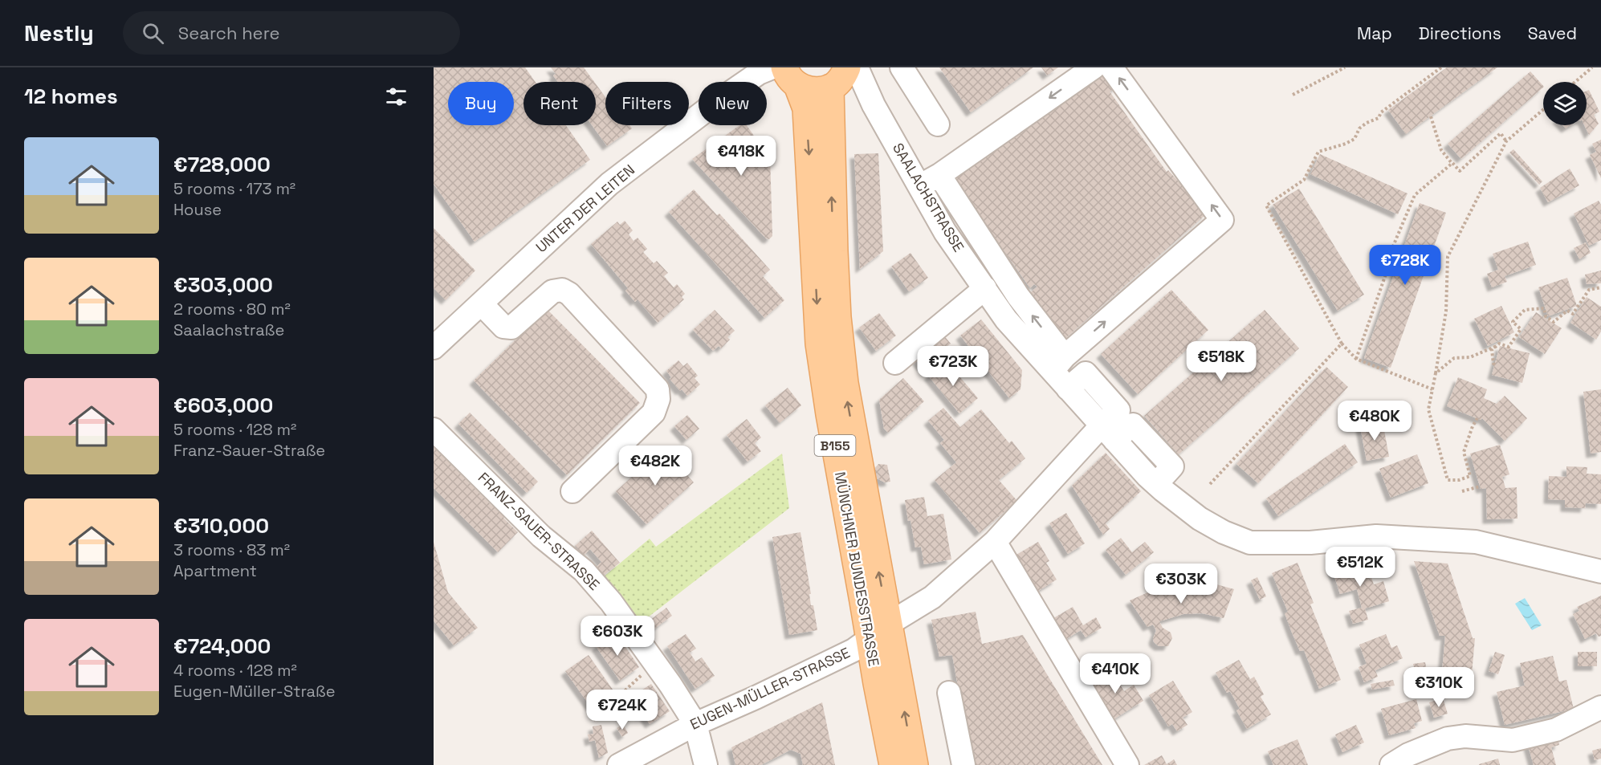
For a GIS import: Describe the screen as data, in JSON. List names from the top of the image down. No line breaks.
{"streets":{"main road":["B155","MÜNCHNER BUNDESSTRASSE"],"street":["SAALACHSTRASSE","UNTER DER LEITEN","FRANZ-SAUER-STRASSE","EUGEN-MÜLLER-STRASSE"]},"crossings":[["FRANZ-SAUER-STRASSE","EUGEN-MÜLLER-STRASSE"],["MÜNCHNER BUNDESSTRASSE","EUGEN-MÜLLER-STRASSE"]],"page":{"header":"Nestly","search":"Search here","nav":["Map","Directions","Saved"],"heading":"12 homes","chip":["Buy","Rent","Filters","New"],"list":[{"name":"€728,000","note":"5 rooms · 173 m² · House"},{"name":"€303,000","note":"2 rooms · 80 m² · Saalachstraße"},{"name":"€603,000","note":"5 rooms · 128 m² · Franz-Sauer-Straße"},{"name":"€310,000","note":"3 rooms · 83 m² · Apartment"},{"name":"€724,000","note":"4 rooms · 128 m² · Eugen-Müller-Straße"}],"price":["€418K","€728K","€518K","€723K","€480K","€482K","€512K","€303K","€603K","€410K","€310K","€724K"]}}
